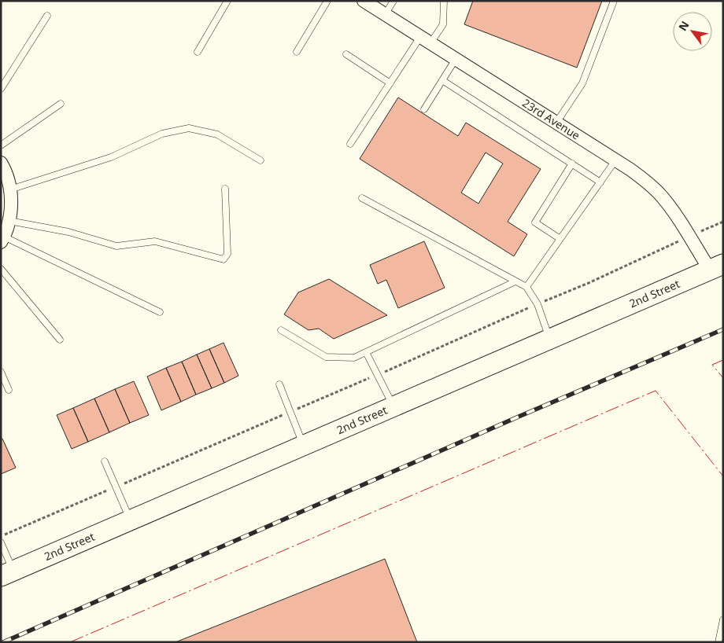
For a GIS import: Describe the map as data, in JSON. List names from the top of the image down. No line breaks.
{"streets":{"main road":["2nd Street"],"street":["23rd Avenue"]},"crossings":[["23rd Avenue","2nd Street"]],"north":"top left"}
